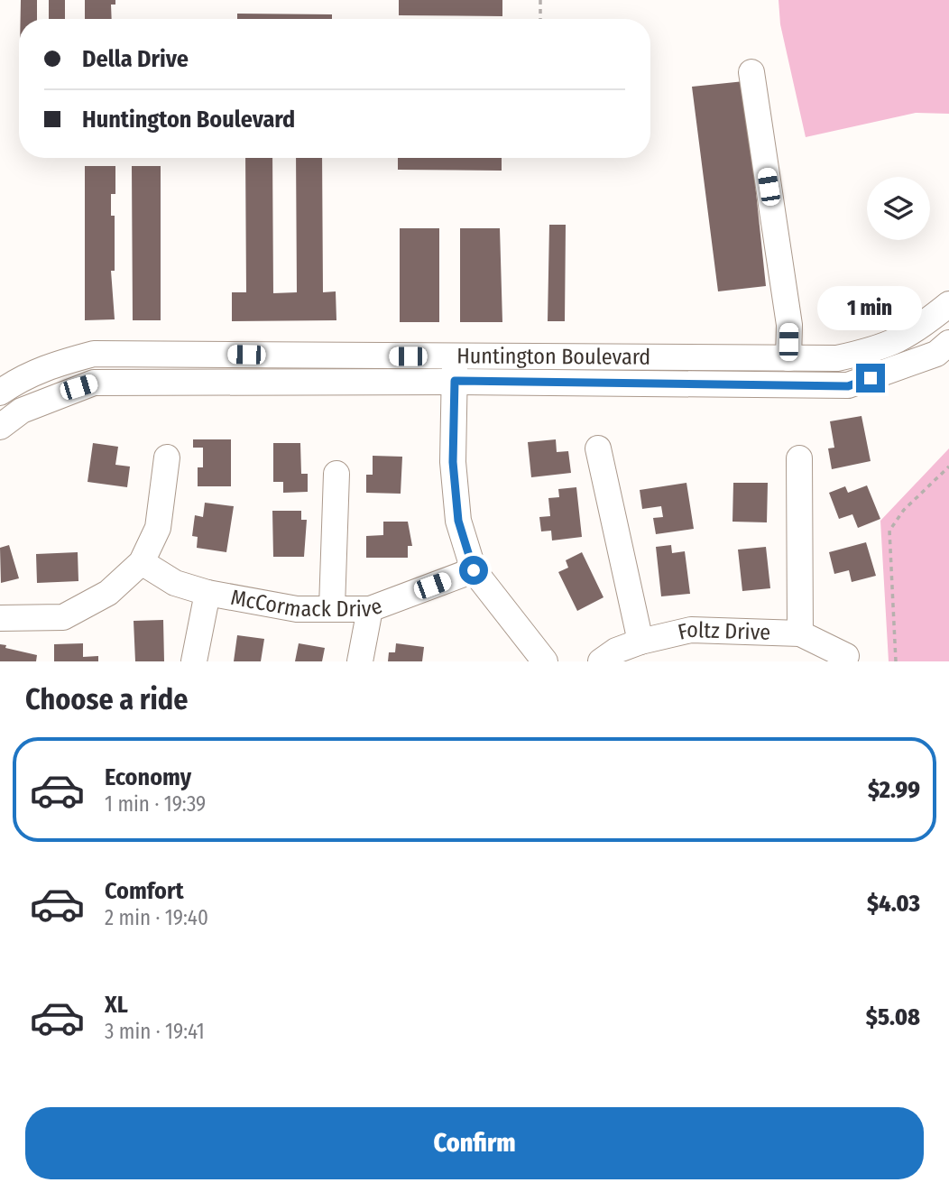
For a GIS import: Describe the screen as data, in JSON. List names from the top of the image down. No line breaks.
{"streets":{"street":["Huntington Boulevard","McCormack Drive","Foltz Drive"]},"page":{"banner":["Della Drive","Huntington Boulevard"],"bubble":"1 min","heading":"Choose a ride","list":[{"name":"Economy","note":"1 min · 19:39","value":"$2.99"},{"name":"Comfort","note":"2 min · 19:40","value":"$4.03"},{"name":"XL","note":"3 min · 19:41","value":"$5.08"}],"buttons":"Confirm"}}
